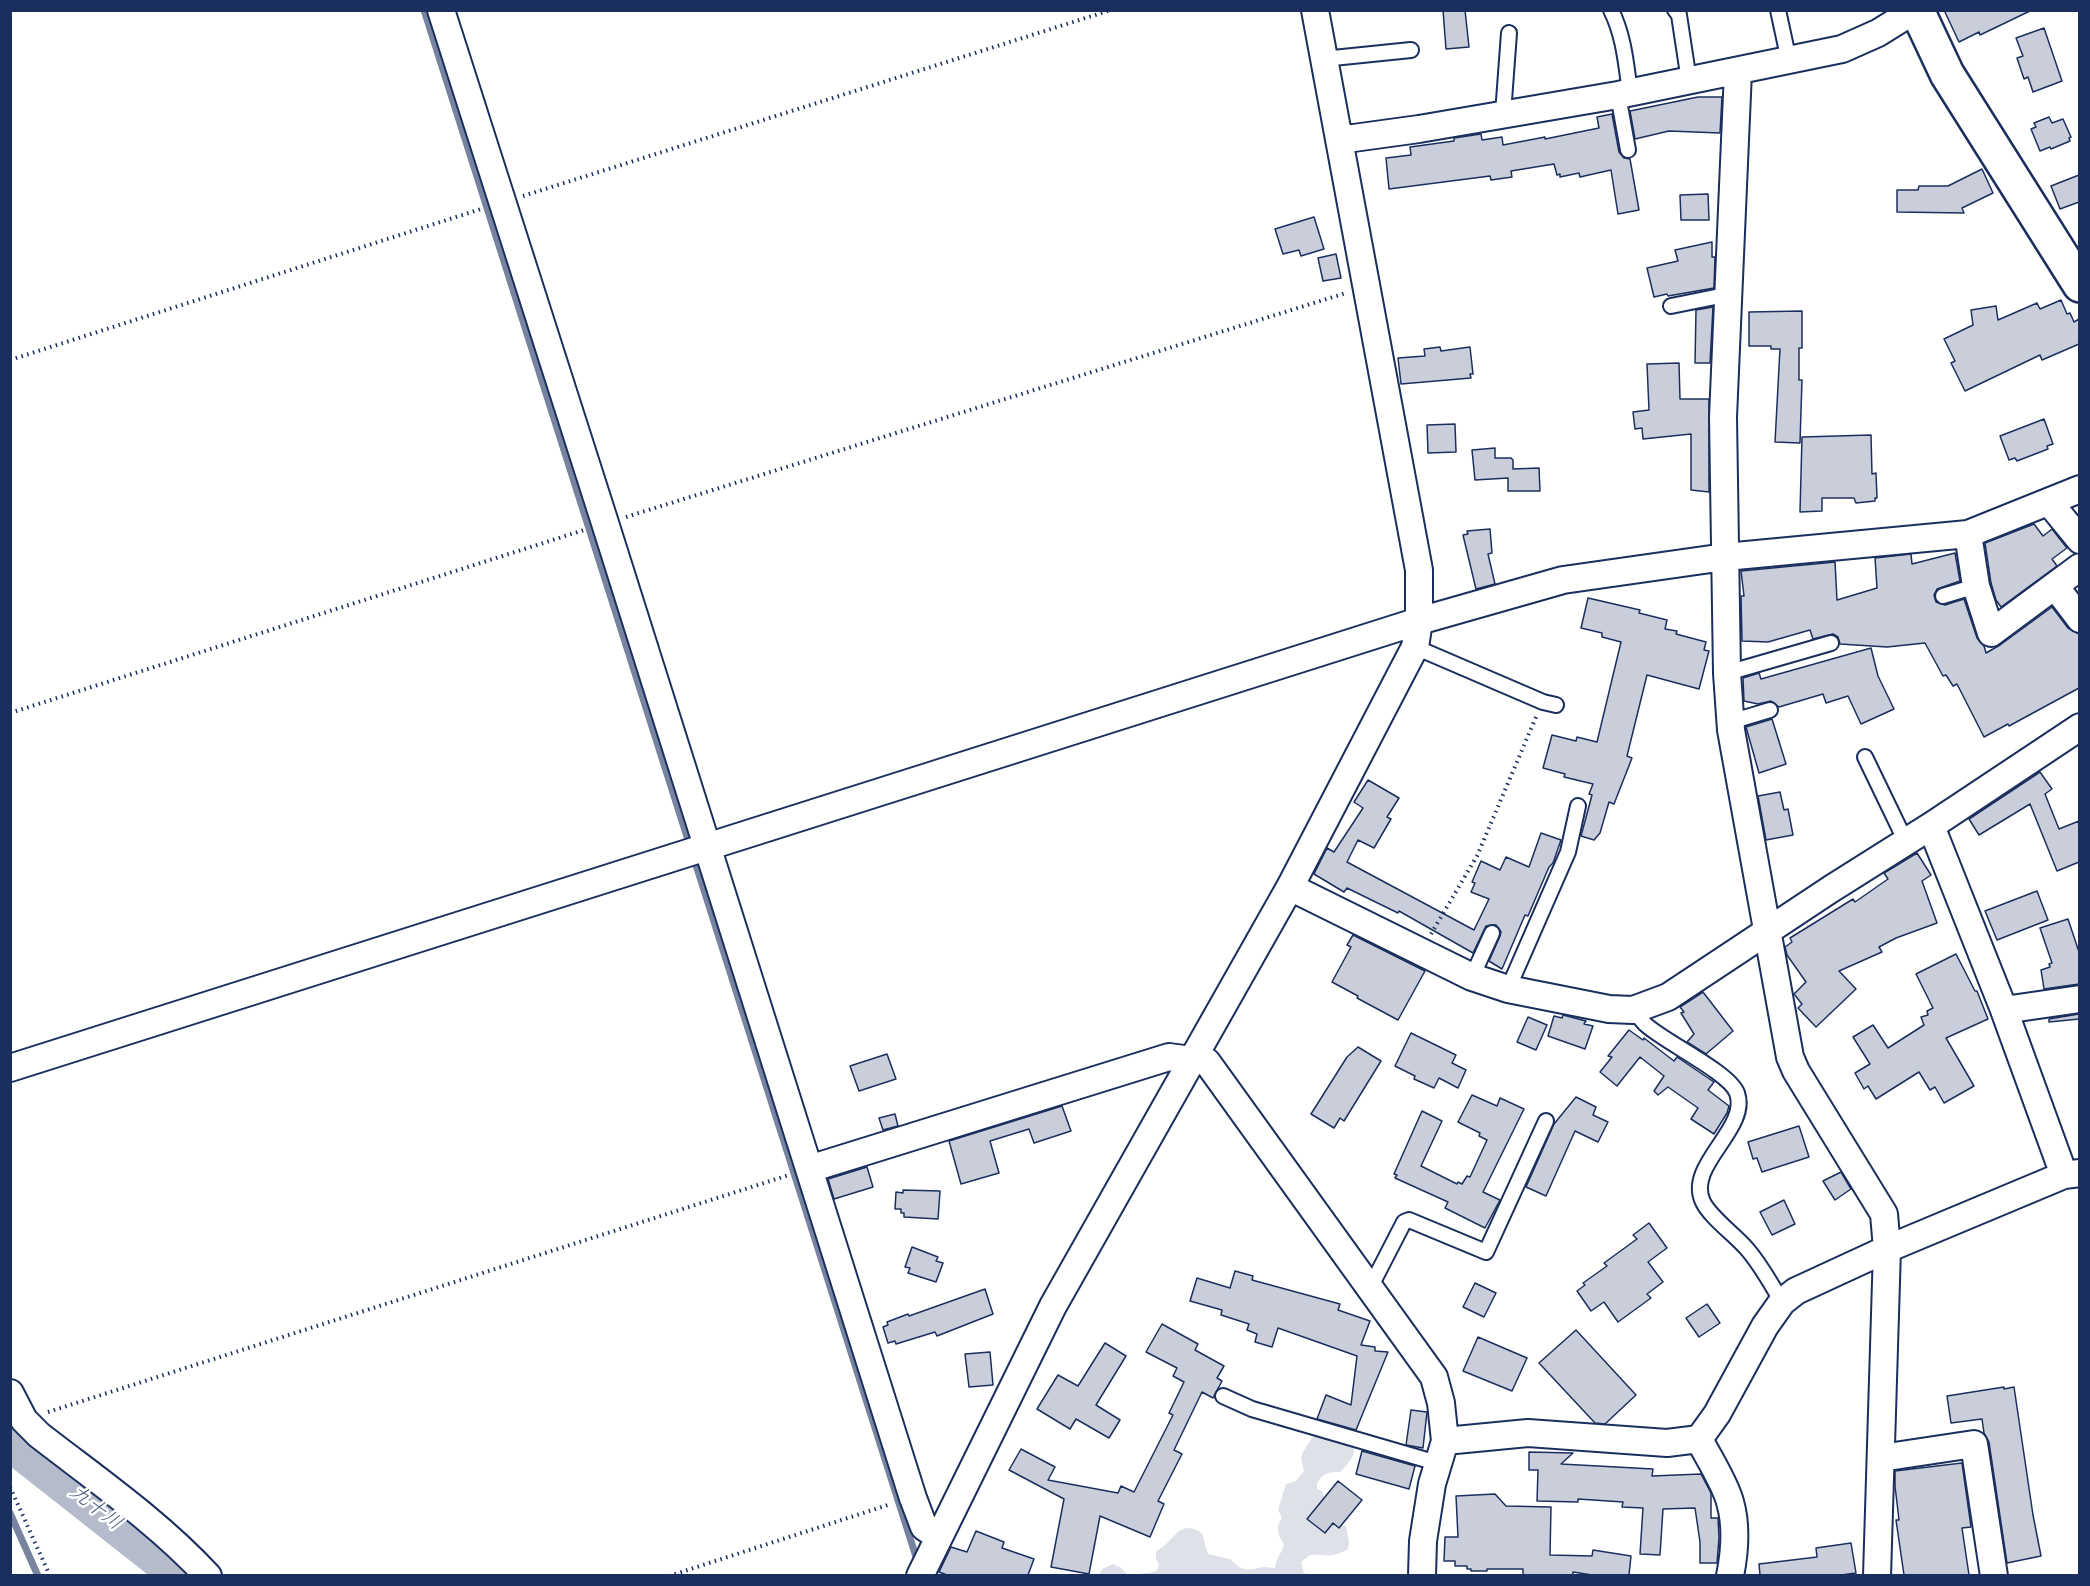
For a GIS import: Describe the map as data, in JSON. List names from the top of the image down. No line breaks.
{"water":["九十川"]}
